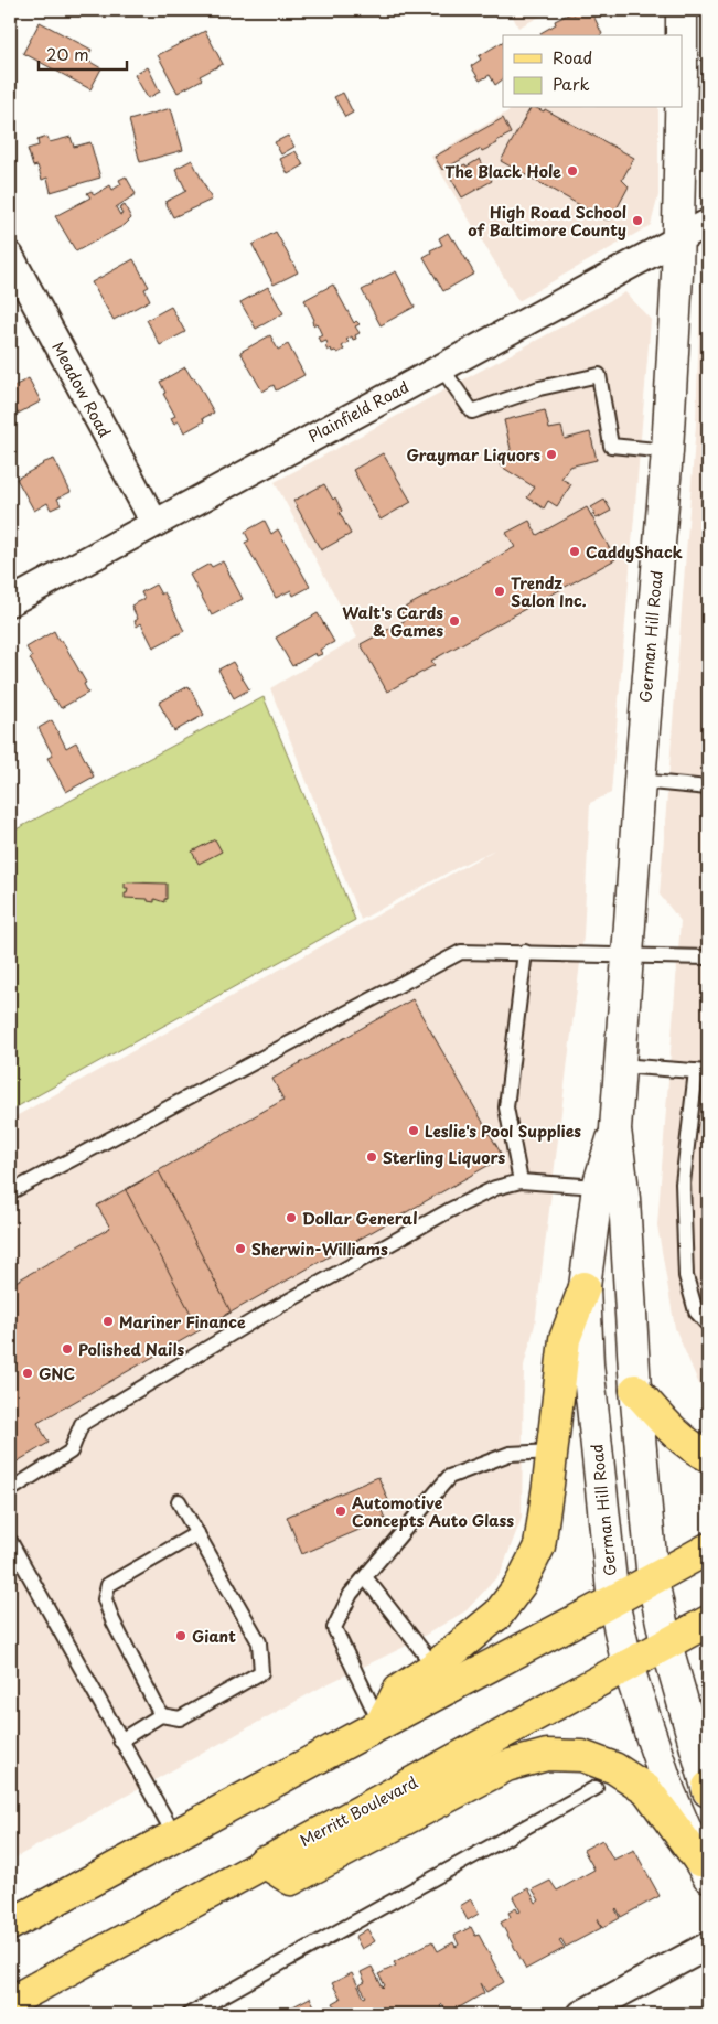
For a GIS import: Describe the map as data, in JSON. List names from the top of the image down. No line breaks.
{"streets":{"main road":["Merritt Boulevard"],"street":["Meadow Road","Plainfield Road","German Hill Road"]},"crossings":[["Meadow Road","Plainfield Road"],["Plainfield Road","German Hill Road"],["German Hill Road","Merritt Boulevard"]],"places":["The Black Hole","High Road School of Baltimore County","Graymar Liquors","CaddyShack","Trendz Salon Inc.","Walt's Cards & Games","Leslie's Pool Supplies","Sterling Liquors","Dollar General","Sherwin-Williams","Mariner Finance","Polished Nails","GNC","Automotive Concepts Auto Glass","Giant"],"legend":["Road","Park"],"scale_bar":"20 m"}
